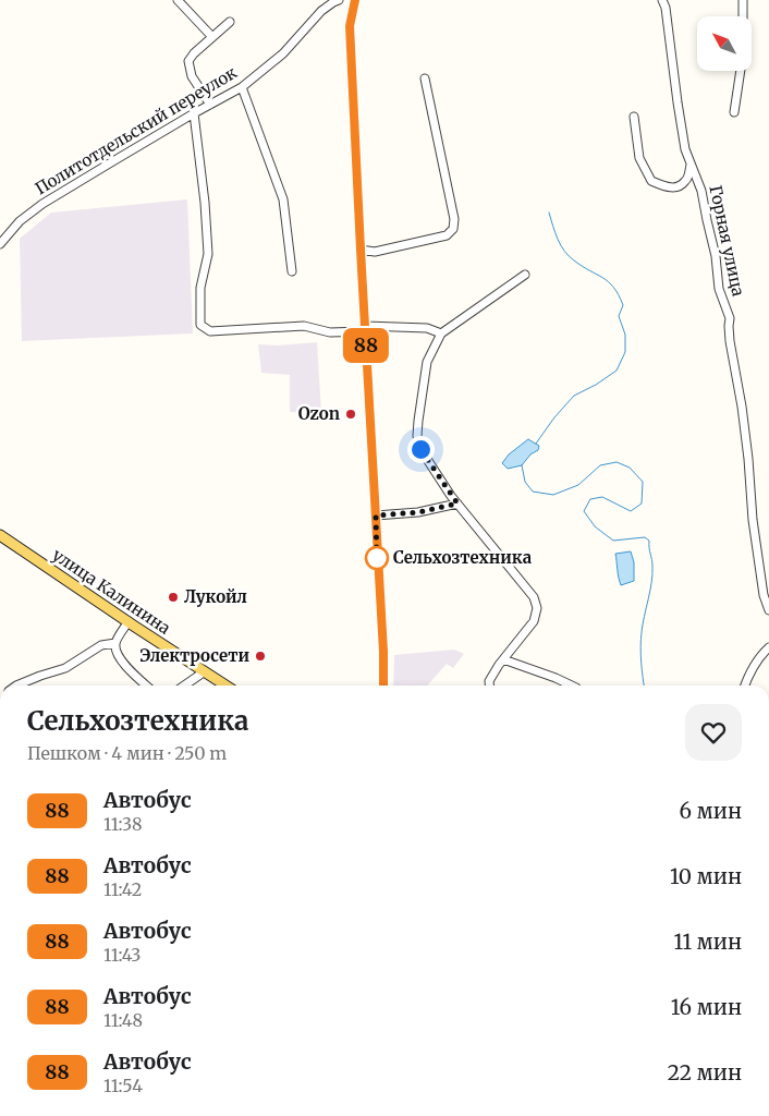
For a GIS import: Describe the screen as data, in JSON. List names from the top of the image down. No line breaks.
{"streets":{"main road":["улица Калинина"],"street":["Политотдельский переулок","Горная улица"]},"places":["Ozon","Сельхозтехника","Лукойл","Электросети"],"lines":["bus line 88"],"north":"top left","page":{"on_map":"88","heading":["Сельхозтехника","Пешком · 4 мин · 250 m"],"list":[{"mark":"88","name":"Автобус","note":"11:38","value":"6 мин"},{"mark":"88","name":"Автобус","note":"11:42","value":"10 мин"},{"mark":"88","name":"Автобус","note":"11:43","value":"11 мин"},{"mark":"88","name":"Автобус","note":"11:48","value":"16 мин"},{"mark":"88","name":"Автобус","note":"11:54","value":"22 мин"}]}}
